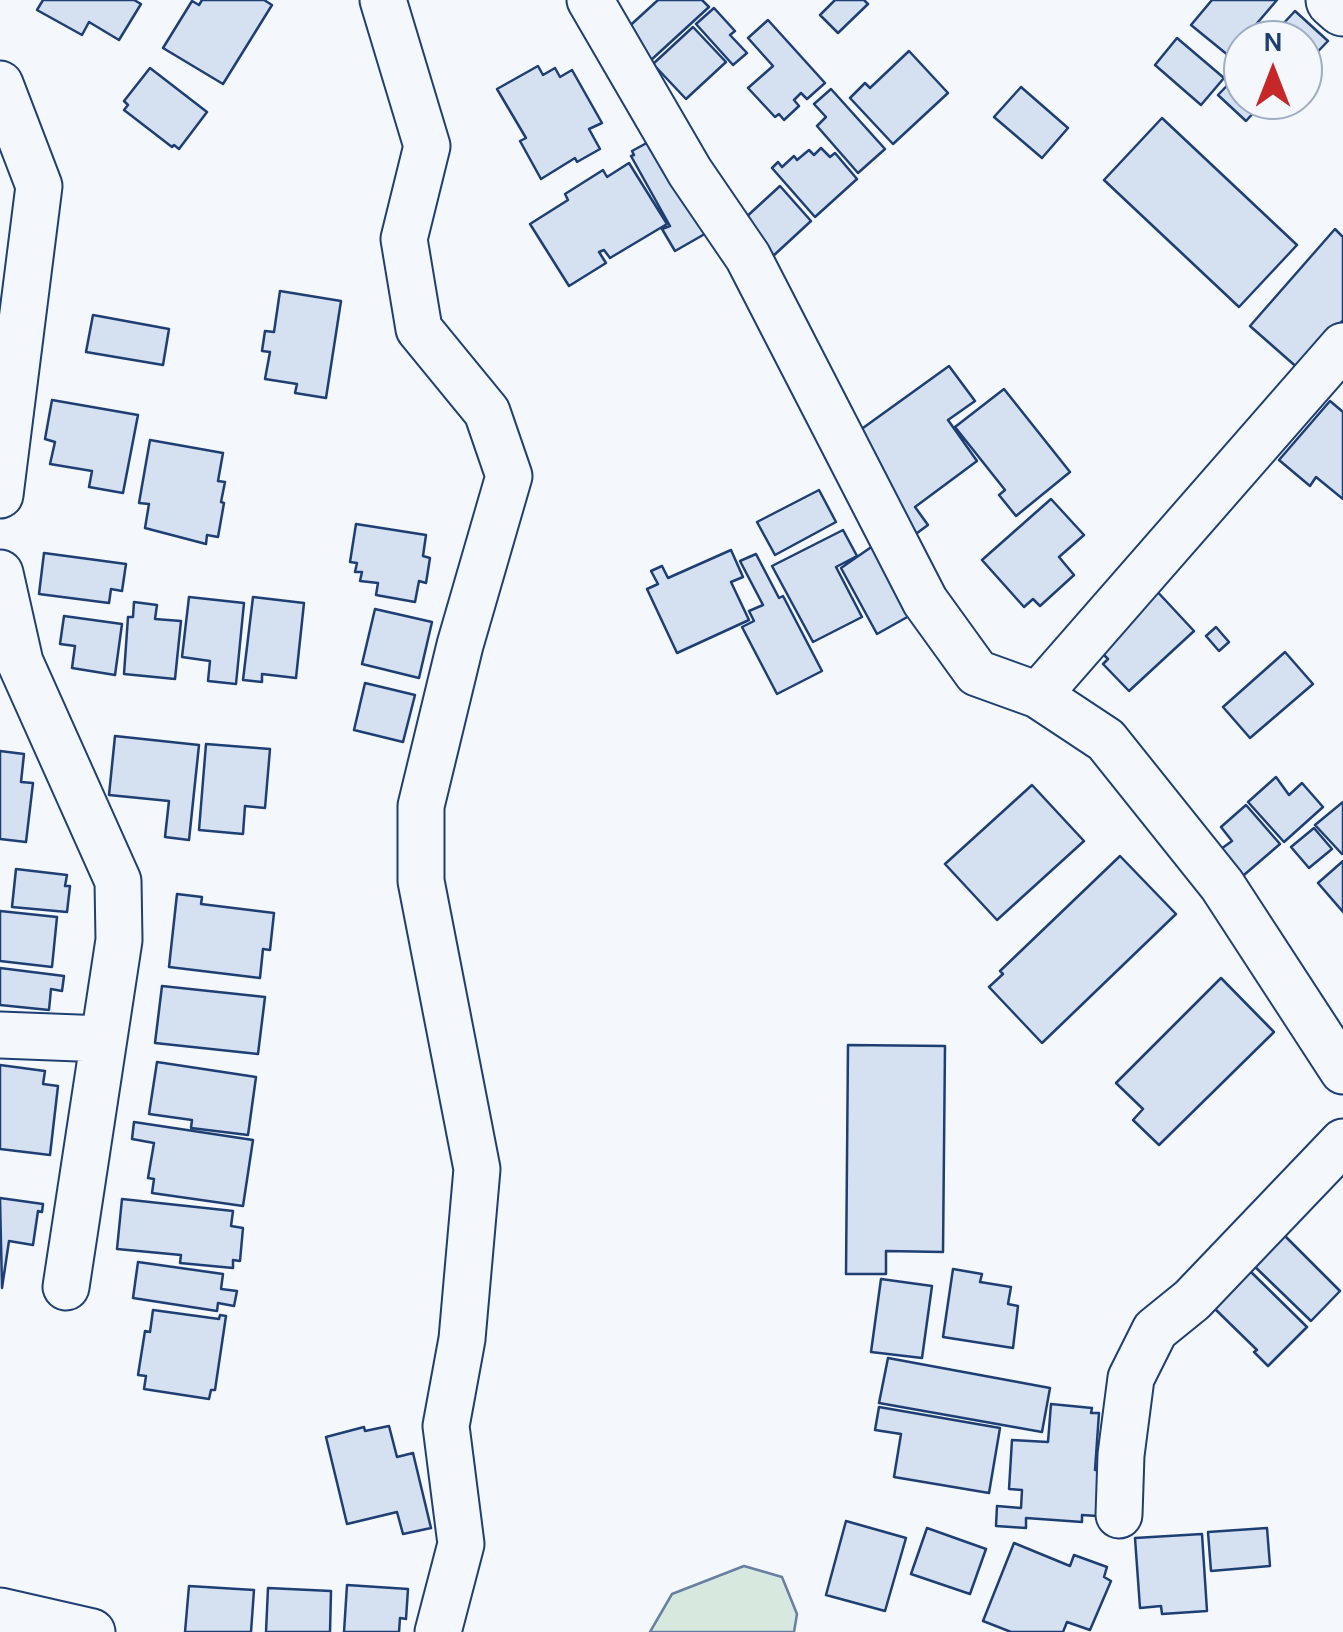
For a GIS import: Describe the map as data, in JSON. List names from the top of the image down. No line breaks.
{"north":"top"}
